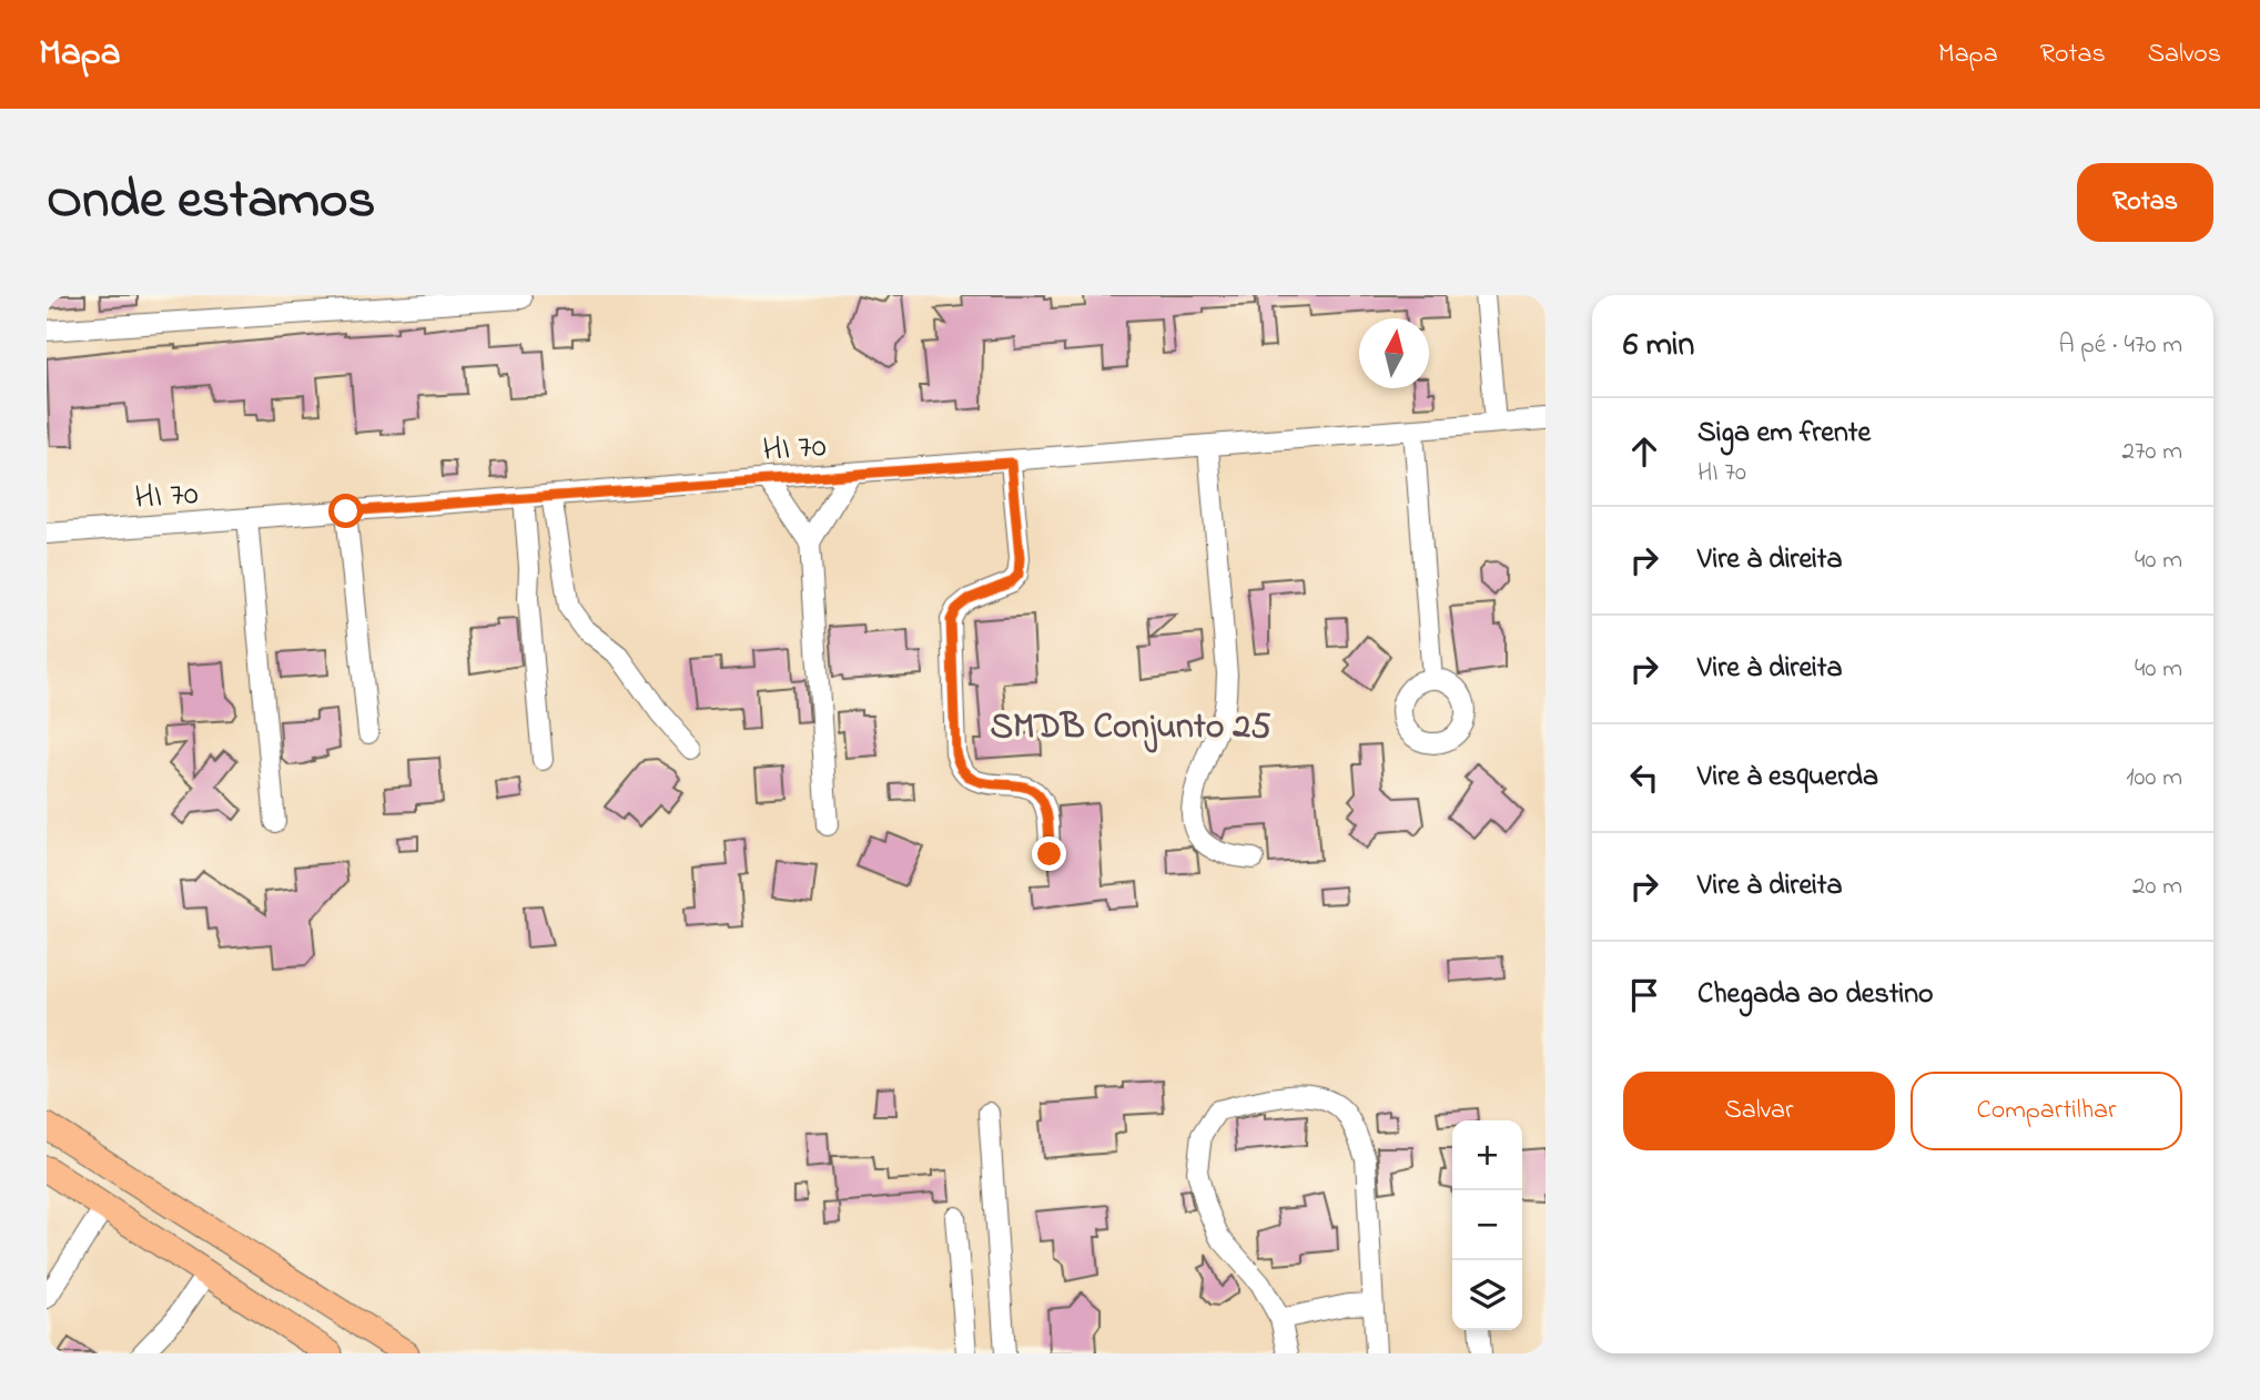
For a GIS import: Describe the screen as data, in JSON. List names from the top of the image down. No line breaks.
{"streets":{"street":["HI 70"]},"districts":["SMDB Conjunto 25"],"north":"top","page":{"header":"Mapa","nav":["Mapa","Rotas","Salvos"],"title":"Onde estamos","buttons":["Rotas",["Salvar","Compartilhar"]],"heading":["6 min","A pé · 470 m"],"list":[["Siga em frente","HI 70","270 m"],["Vire à direita","40 m"],["Vire à direita","40 m"],["Vire à esquerda","100 m"],["Vire à direita","20 m"],"Chegada ao destino"],"map_buttons":["+","−"]}}
